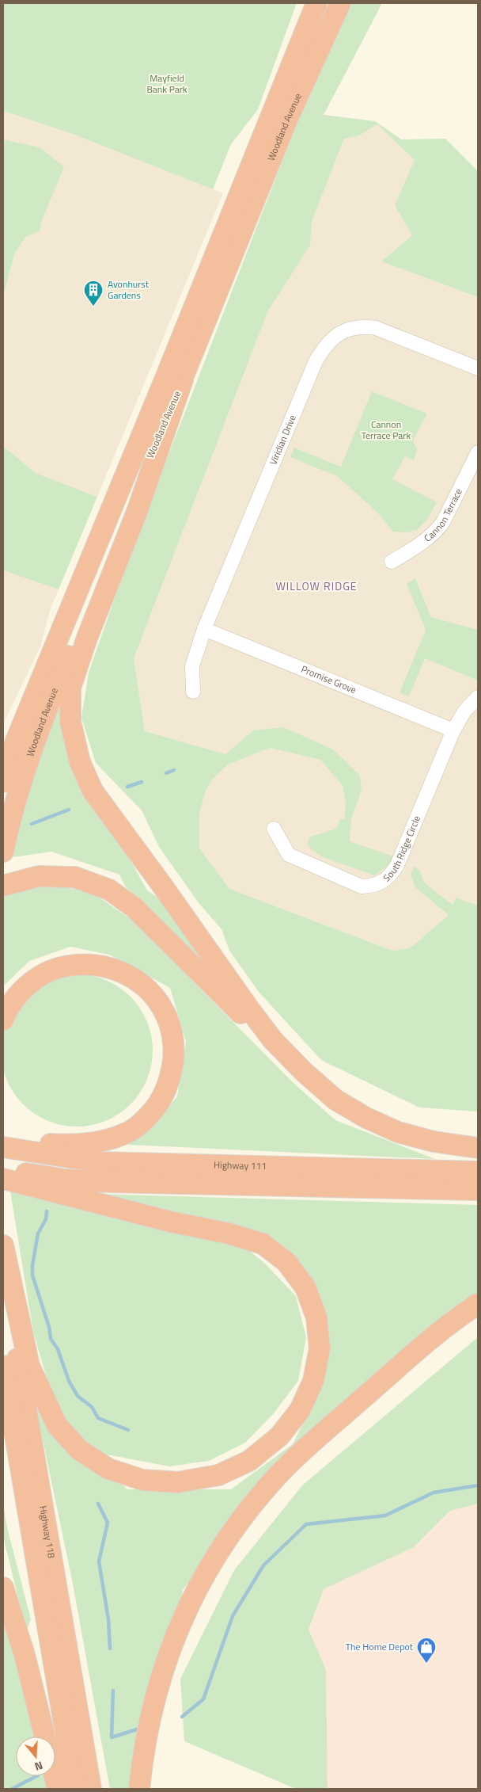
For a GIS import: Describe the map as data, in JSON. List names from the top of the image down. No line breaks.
{"streets":{"highway":["Woodland Avenue","Highway 111","Highway 118"],"street":["Viridian Drive","Cannon Terrace","Promise Grove","South Ridge Circle"]},"crossings":[["Viridian Drive","Promise Grove"],["Promise Grove","South Ridge Circle"]],"districts":["WILLOW RIDGE"],"parks":["Mayfield Bank Park","Cannon Terrace Park"],"places":{"building":["Avonhurst Gardens"],"shop":["The Home Depot"]},"north":"bottom"}
